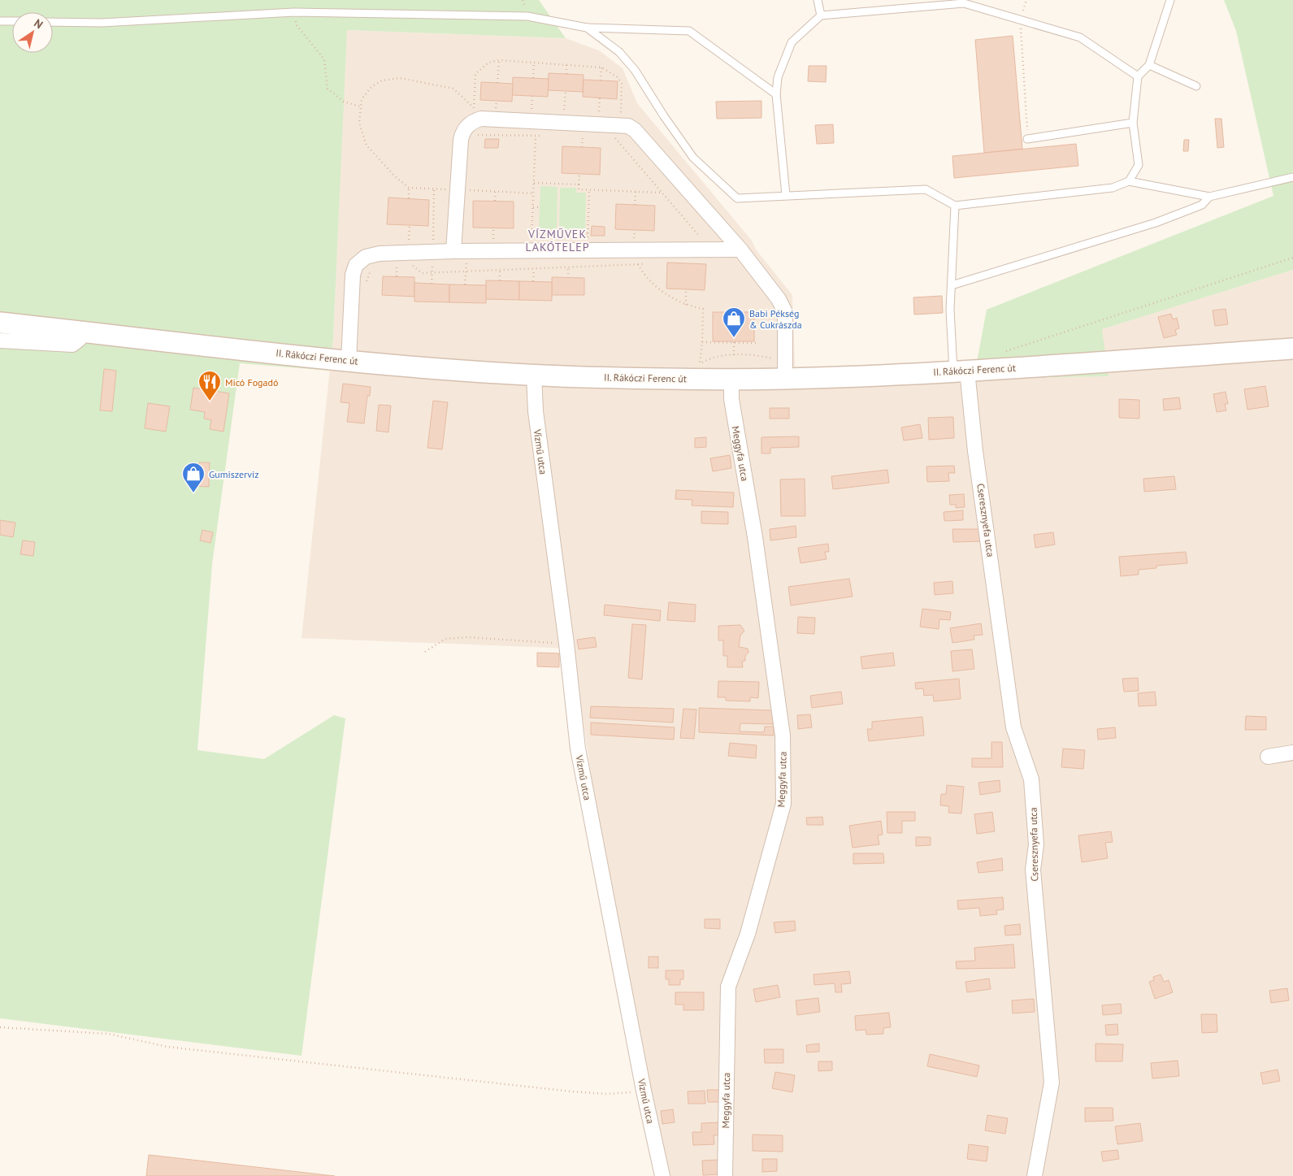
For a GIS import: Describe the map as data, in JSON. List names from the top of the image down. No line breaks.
{"streets":{"main road":["II. Rákóczi Ferenc út"],"street":["Vízmű utca","Meggyfa utca","Cseresznyefa utca"]},"crossings":[["II. Rákóczi Ferenc út","Vízmű utca"],["II. Rákóczi Ferenc út","Meggyfa utca"],["II. Rákóczi Ferenc út","Cseresznyefa utca"]],"districts":["VÍZMŰVEK LAKÓTELEP"],"places":{"shop":["Babi Pékség & Cukrászda","Gumiszerviz"],"restaurant":["Micó Fogadó"]},"north":"top right"}
